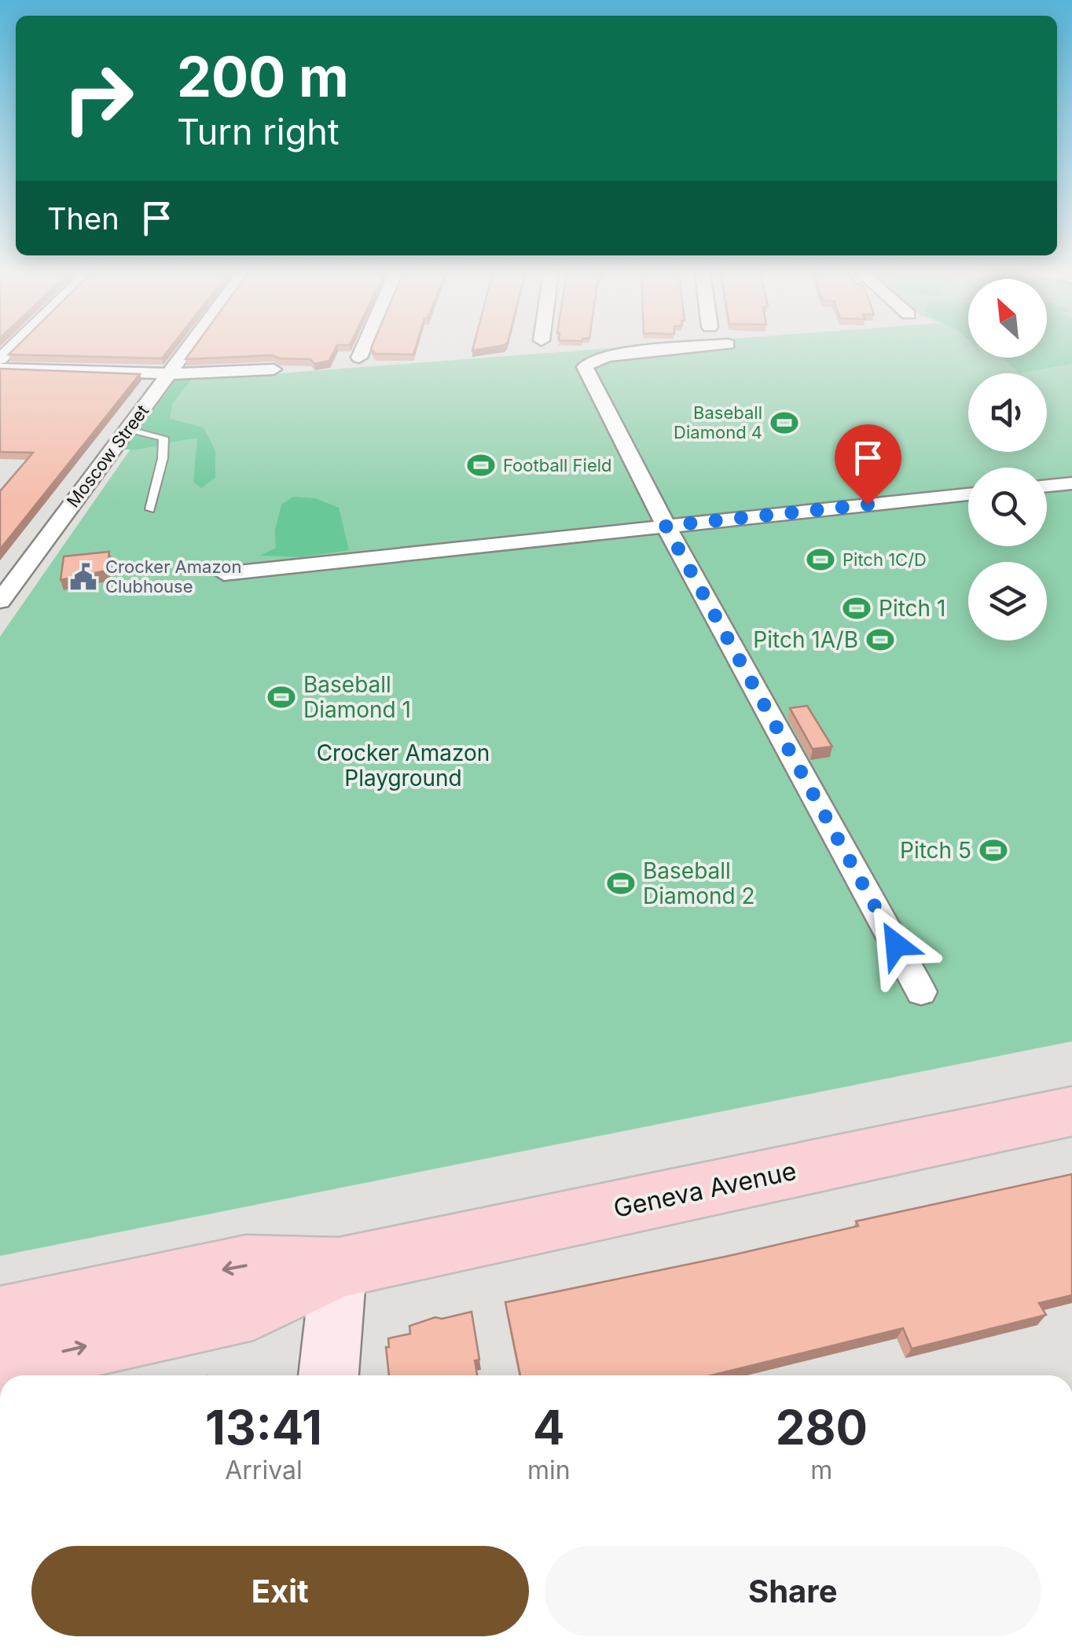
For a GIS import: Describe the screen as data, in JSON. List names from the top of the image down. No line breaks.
{"streets":{"main road":["Geneva Avenue"],"street":["Moscow Street"]},"parks":["Crocker Amazon Playground"],"places":{"sports":["Baseball Diamond 4","Football Field","Pitch 1C/D","Pitch 1","Pitch 1A/B","Baseball Diamond 1","Pitch 5","Baseball Diamond 2"],"public building":["Crocker Amazon Clubhouse"]},"north":"top left","page":{"turn":["200 m","Turn right"],"then":"Then","eta":["13:41","Arrival","4","min","280","m"],"buttons":["Exit","Share"]}}
